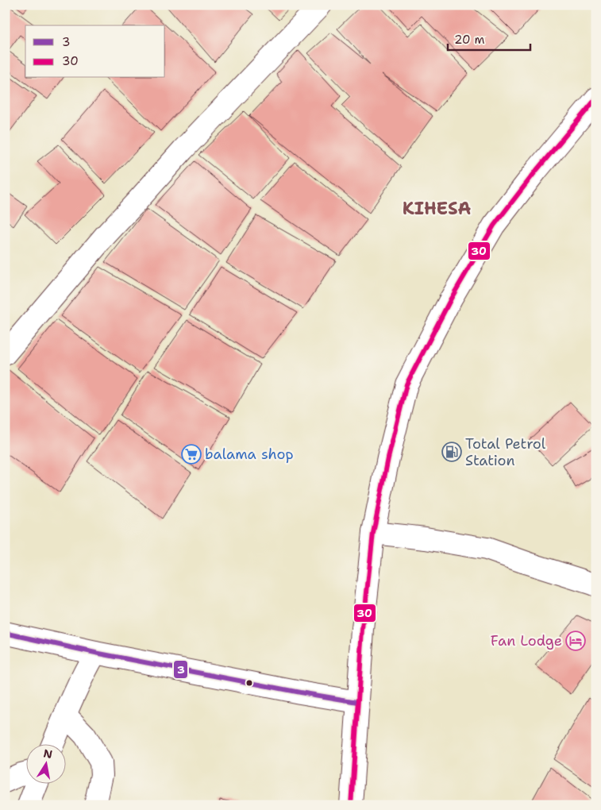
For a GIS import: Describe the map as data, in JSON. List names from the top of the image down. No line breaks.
{"districts":["KIHESA"],"places":{"fuel station":["Total Petrol Station"],"supermarket":["balama shop"],"hotel":["Fan Lodge"]},"lines":["transit line 30","transit line 3"],"legend":["3","30"],"scale_bar":"20 m","north":"top"}
